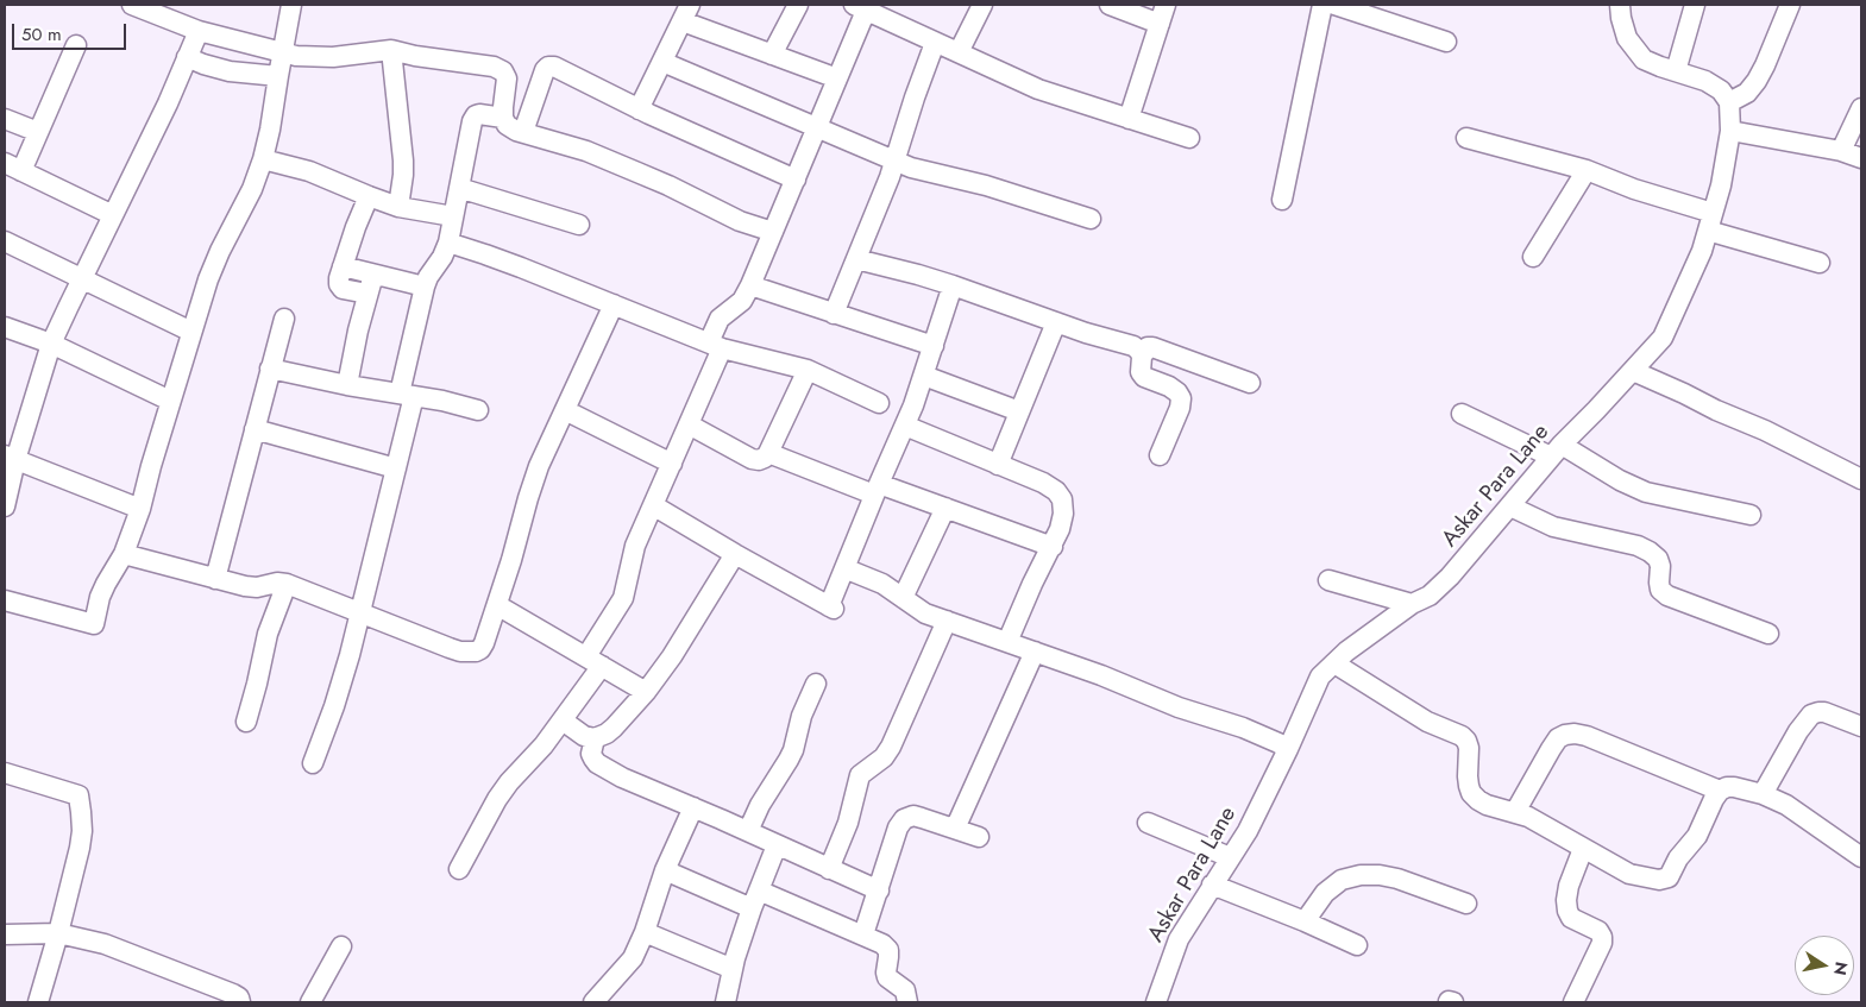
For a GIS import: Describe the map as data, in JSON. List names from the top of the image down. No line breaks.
{"streets":{"street":["Askar Para Lane"]},"scale_bar":"50 m","north":"right"}
